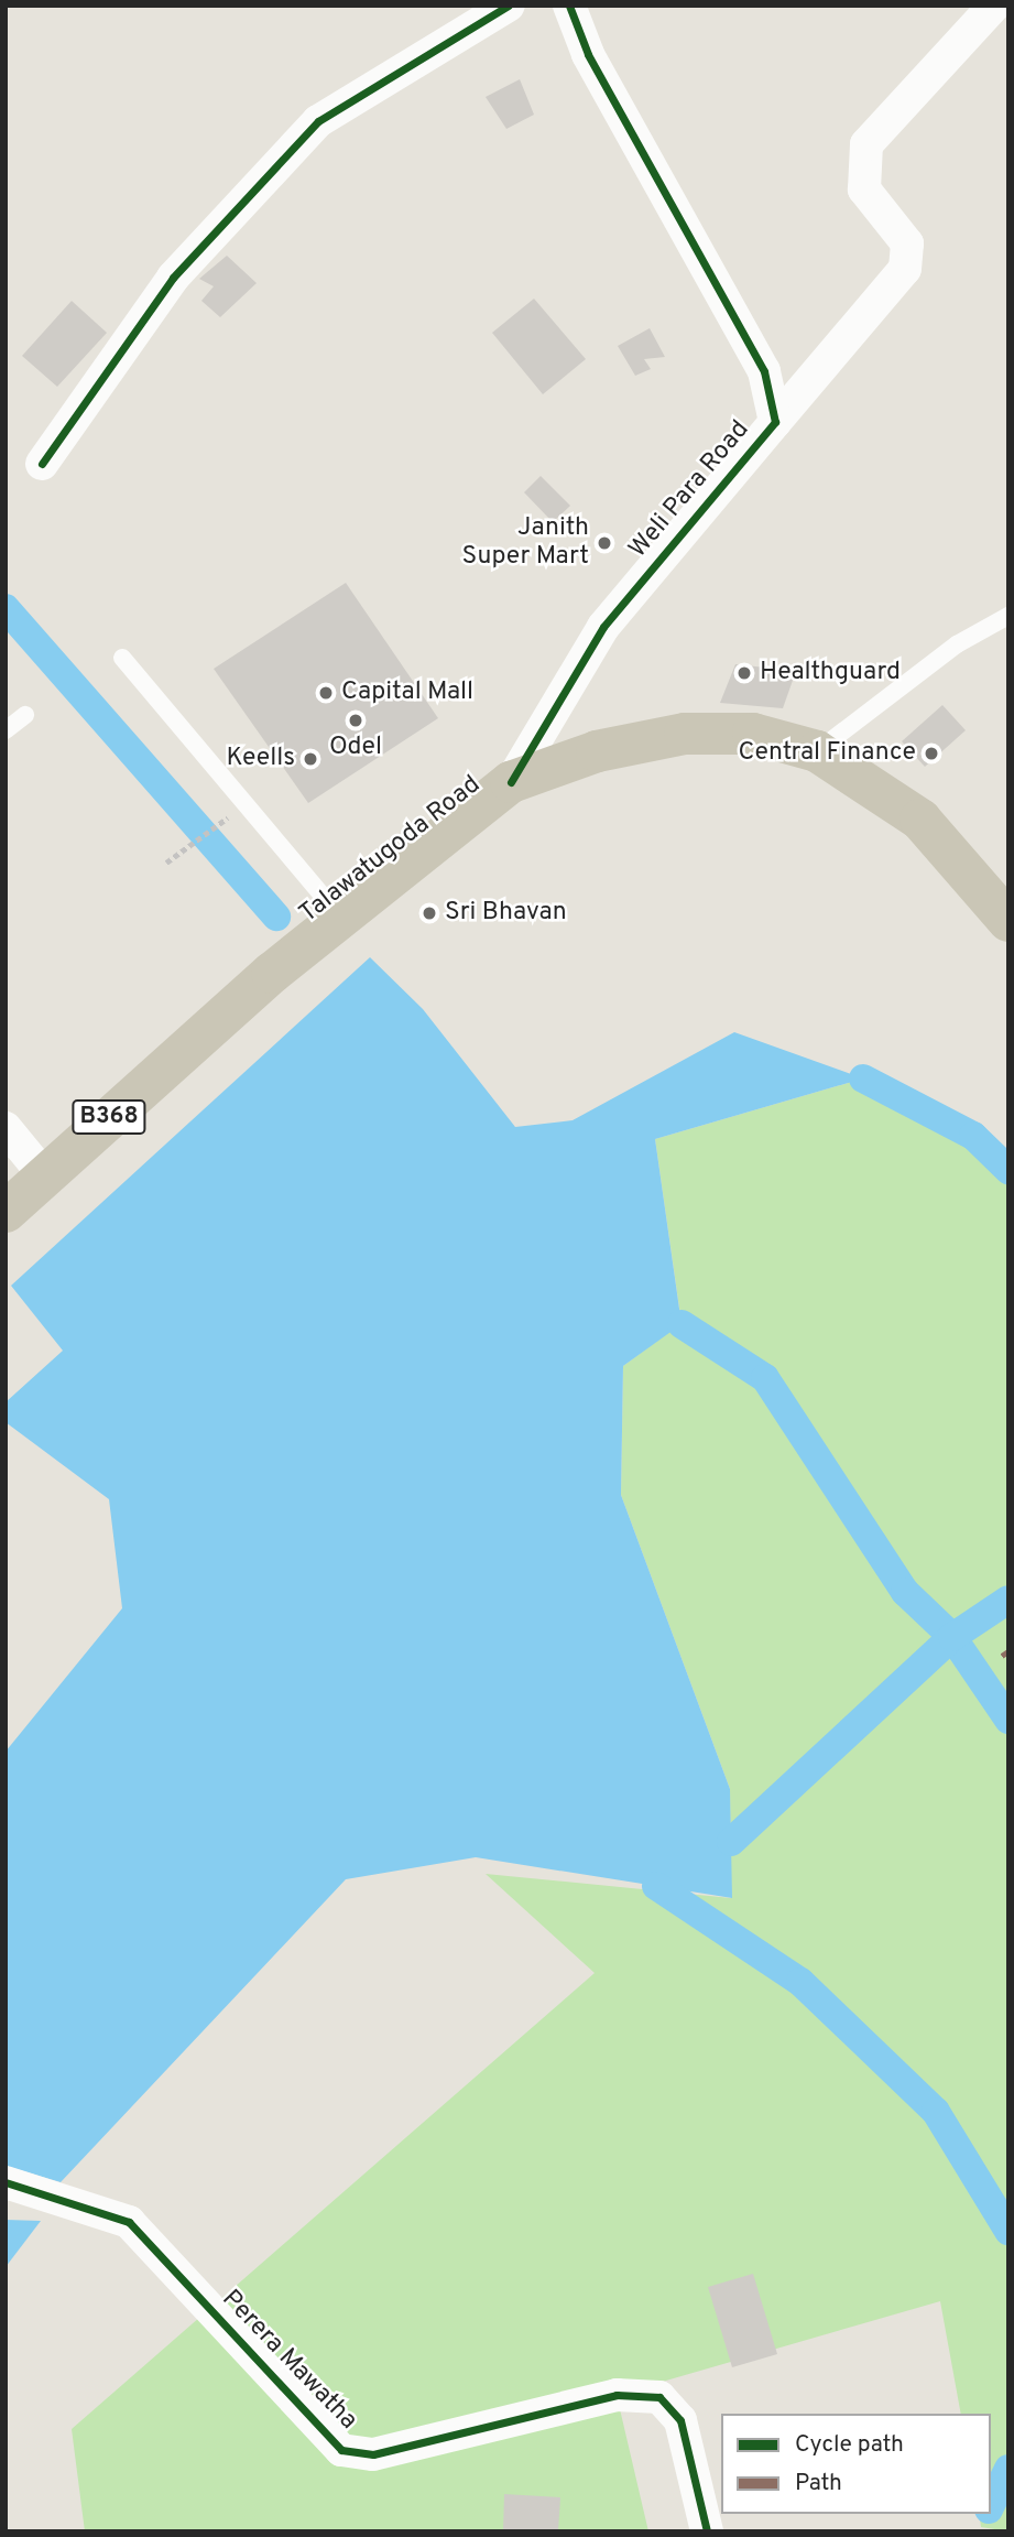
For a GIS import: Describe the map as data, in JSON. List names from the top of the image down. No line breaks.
{"streets":{"main road":["Talawatugoda Road","B368"],"street":["Weli Para Road","Perera Mawatha"]},"crossings":[["Weli Para Road","Talawatugoda Road"]],"places":["Janith Super Mart","Healthguard","Capital Mall","Odel","Central Finance","Keells","Sri Bhavan"],"legend":["Cycle path","Path"]}
